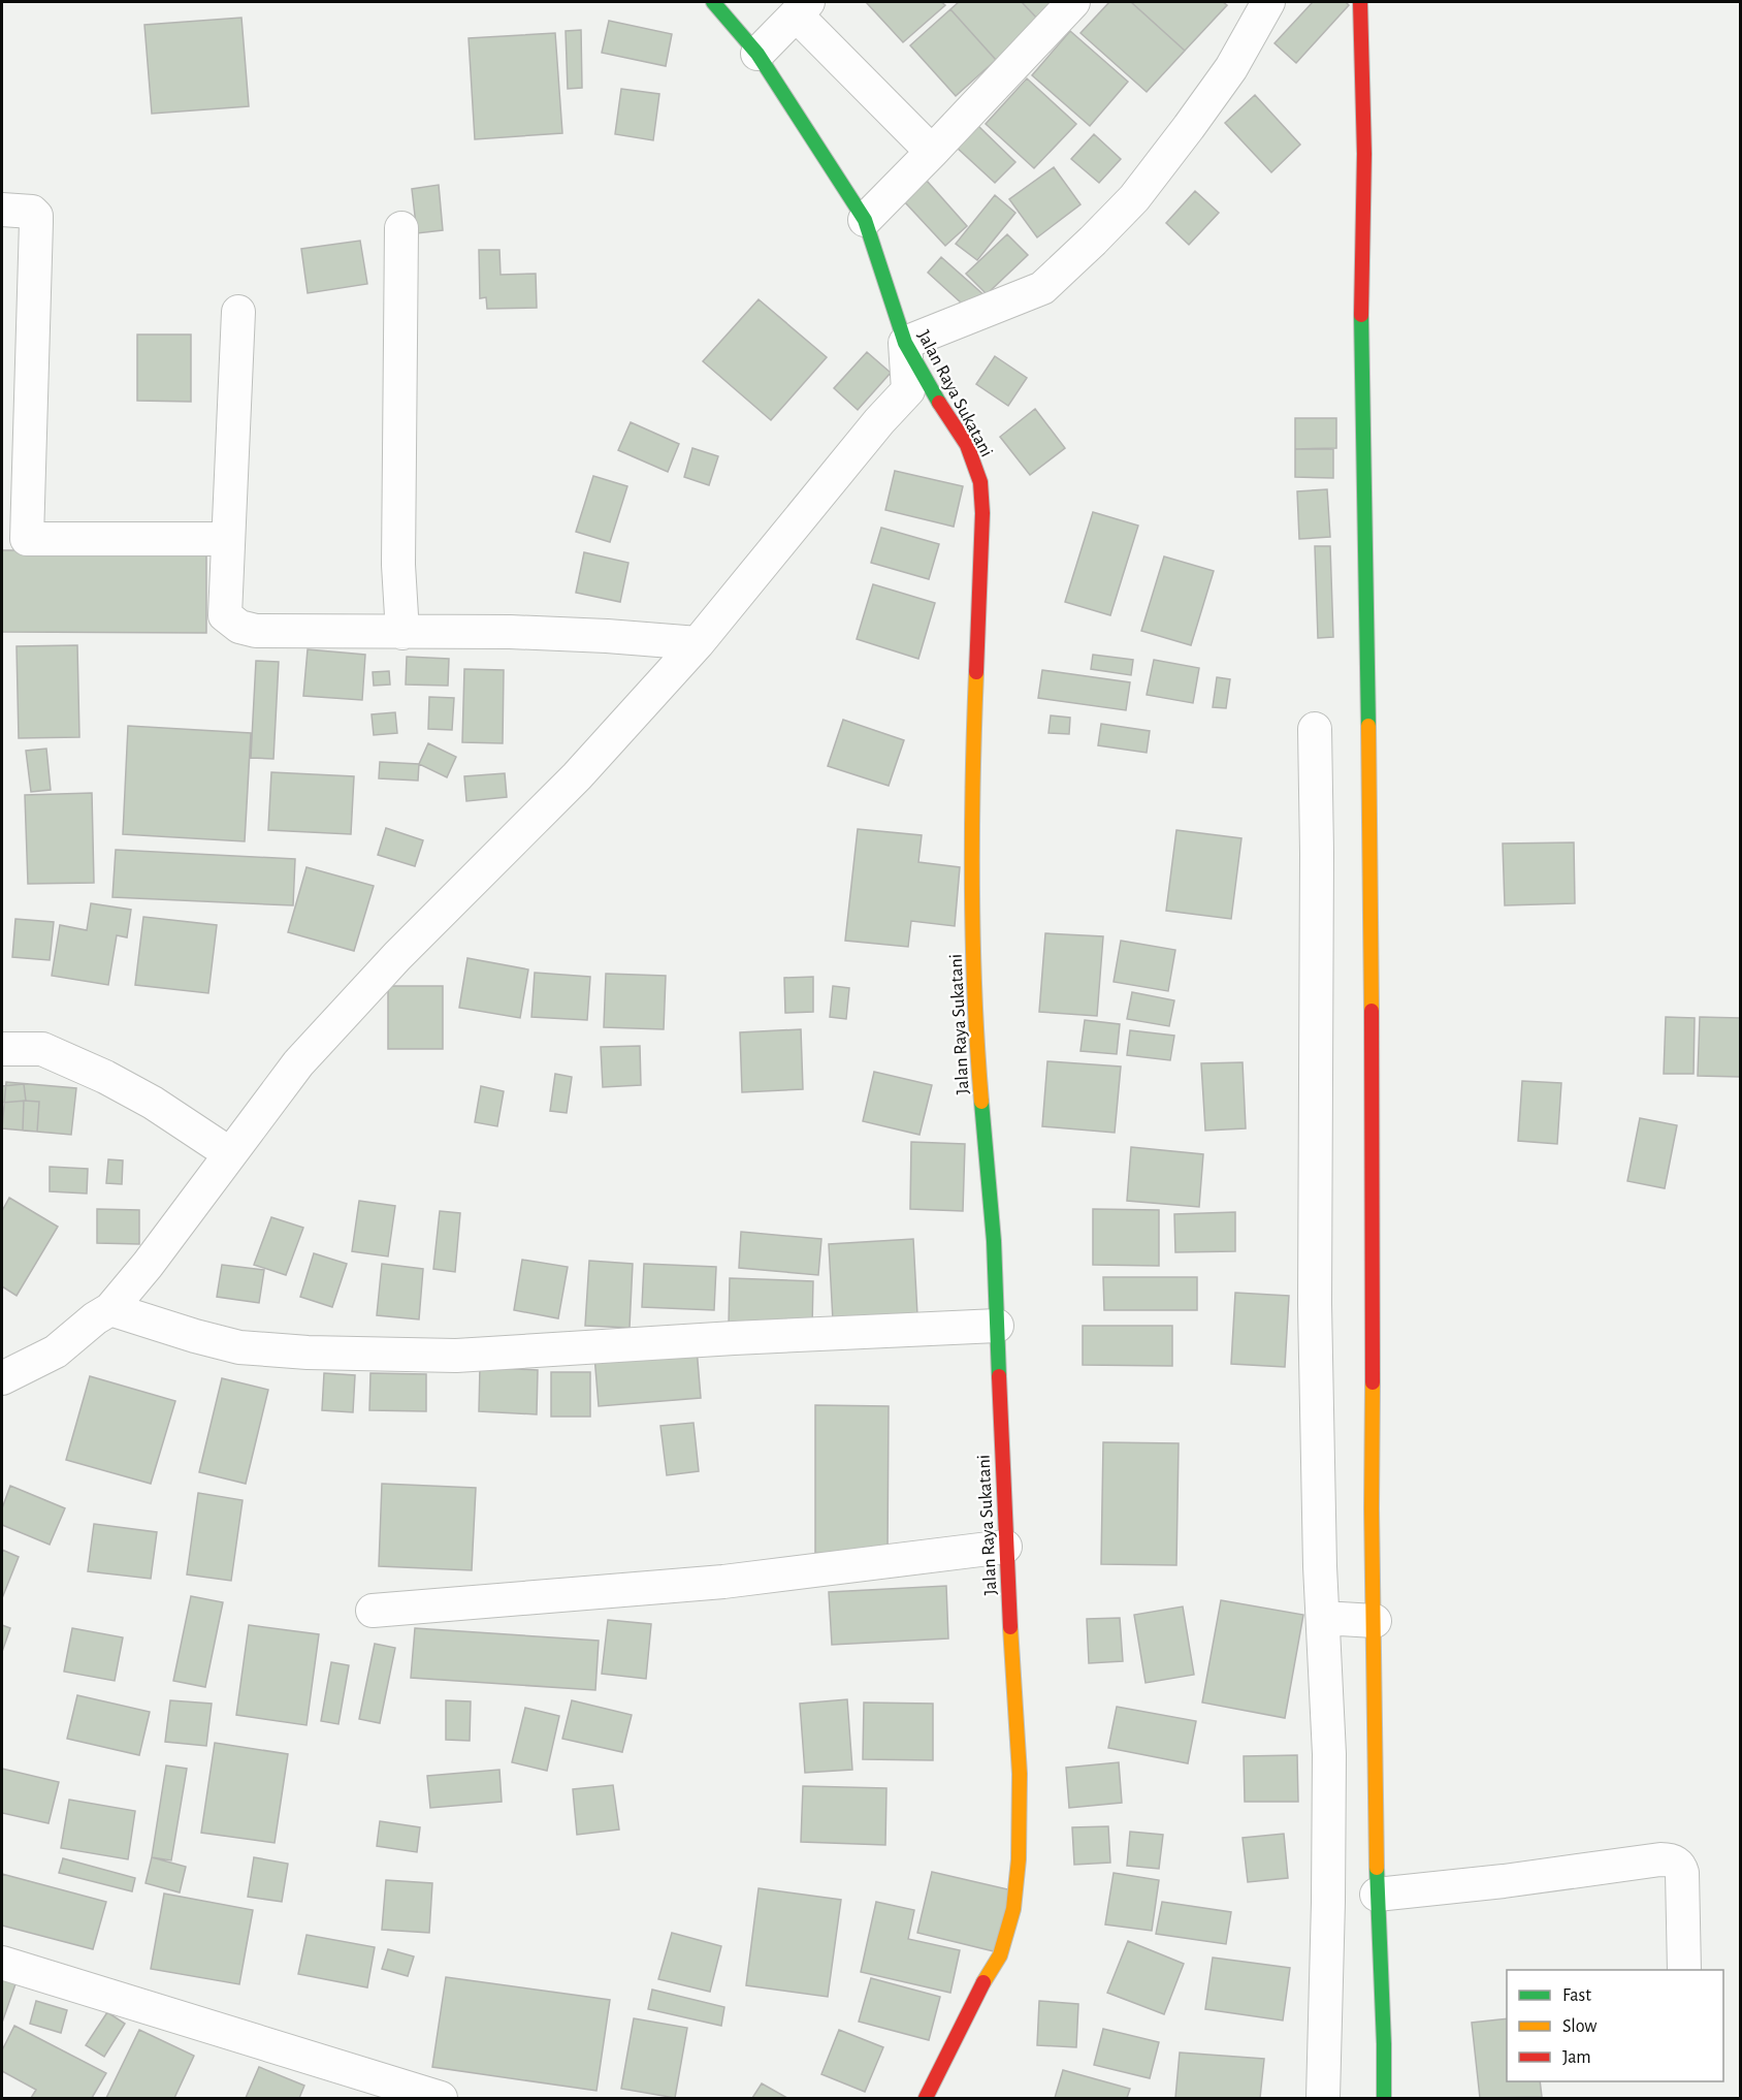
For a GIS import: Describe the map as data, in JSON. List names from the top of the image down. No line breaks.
{"streets":{"street":["Jalan Raya Sukatani"]},"legend":["Fast","Slow","Jam"]}
